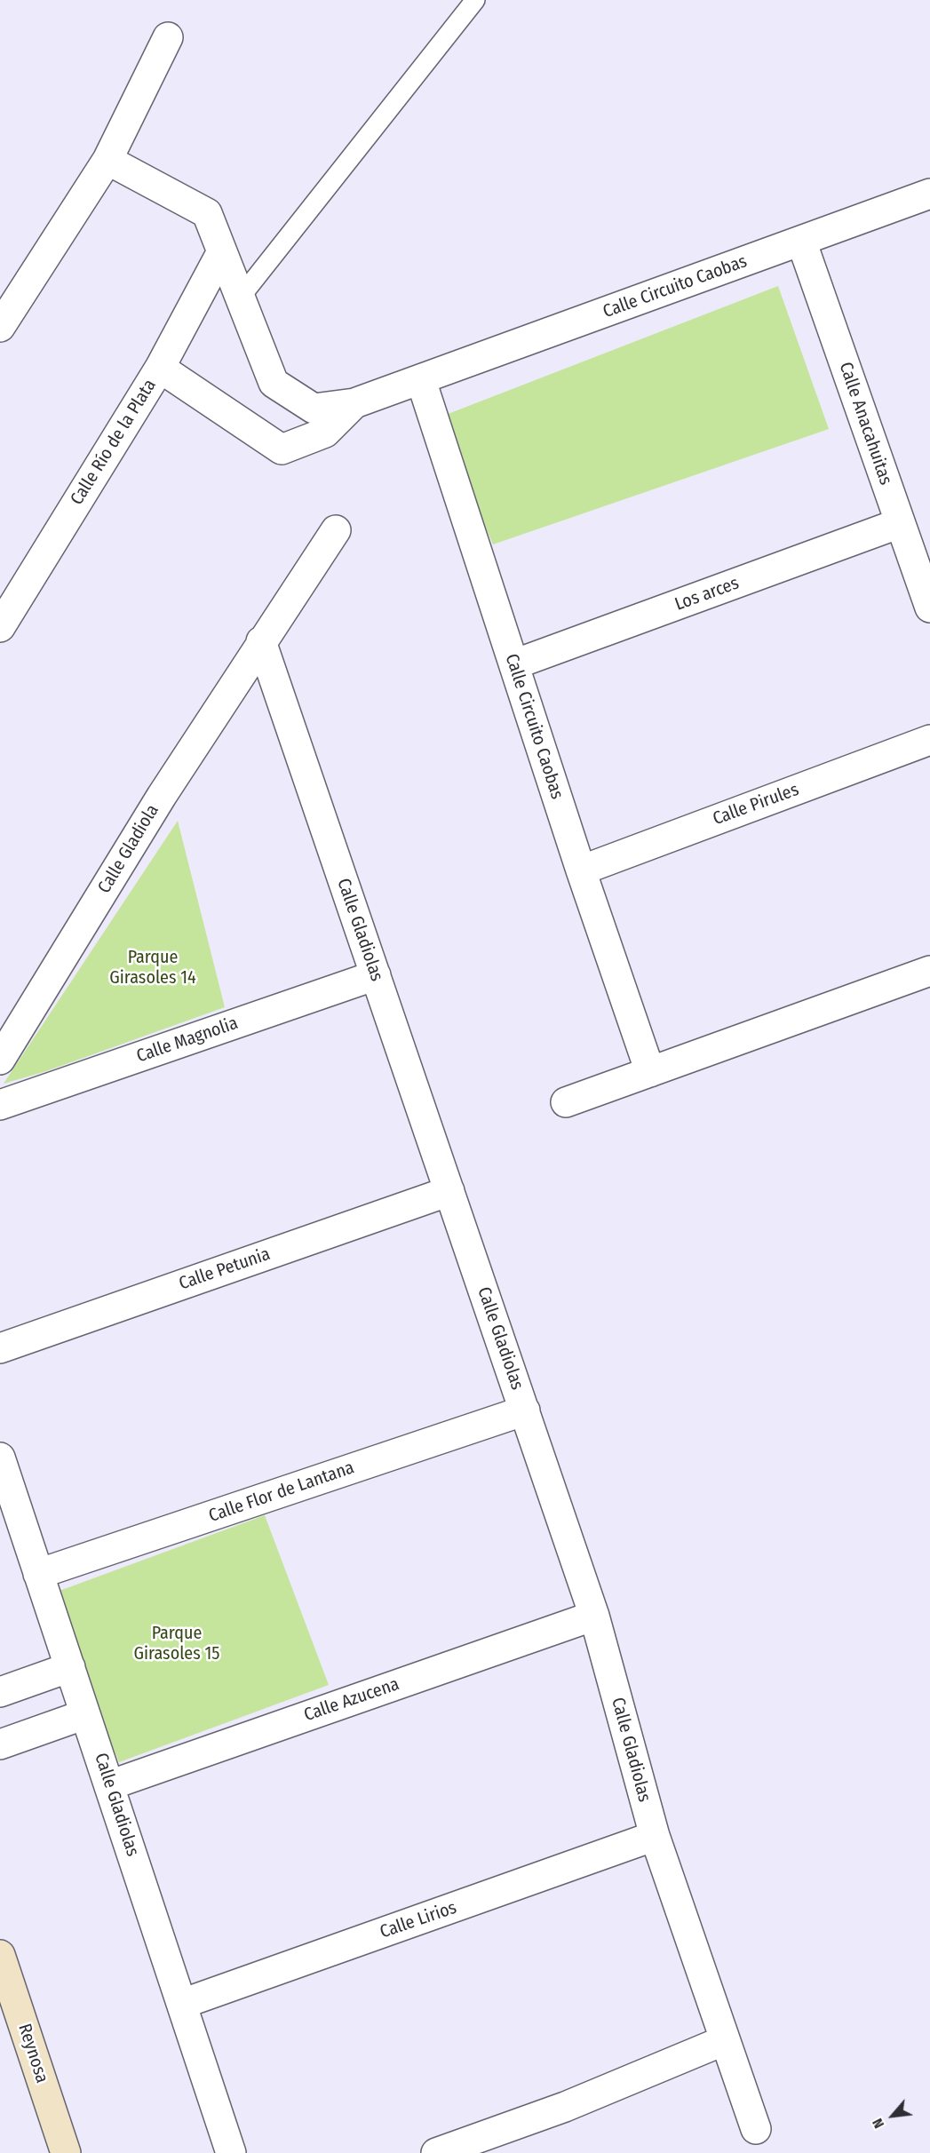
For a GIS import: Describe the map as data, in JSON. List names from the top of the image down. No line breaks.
{"streets":{"main road":["Reynosa"],"street":["Calle Circuito Caobas","Calle Anacahuitas","Calle Río de la Plata","Los arces","Calle Pirules","Calle Gladiola","Calle Gladiolas","Calle Magnolia","Calle Petunia","Calle Flor de Lantana","Calle Azucena","Calle Lirios"]},"crossings":[["Calle Circuito Caobas","Calle Anacahuitas"],["Calle Circuito Caobas","Los arces"],["Calle Circuito Caobas","Calle Pirules"],["Calle Anacahuitas","Los arces"],["Calle Gladiola","Calle Gladiolas"],["Calle Gladiolas","Calle Magnolia"],["Calle Gladiolas","Calle Petunia"],["Calle Gladiolas","Calle Flor de Lantana"],["Calle Gladiolas","Calle Azucena"],["Calle Gladiolas","Calle Lirios"]],"parks":["Parque Girasoles 14","Parque Girasoles 15"],"north":"bottom left"}
